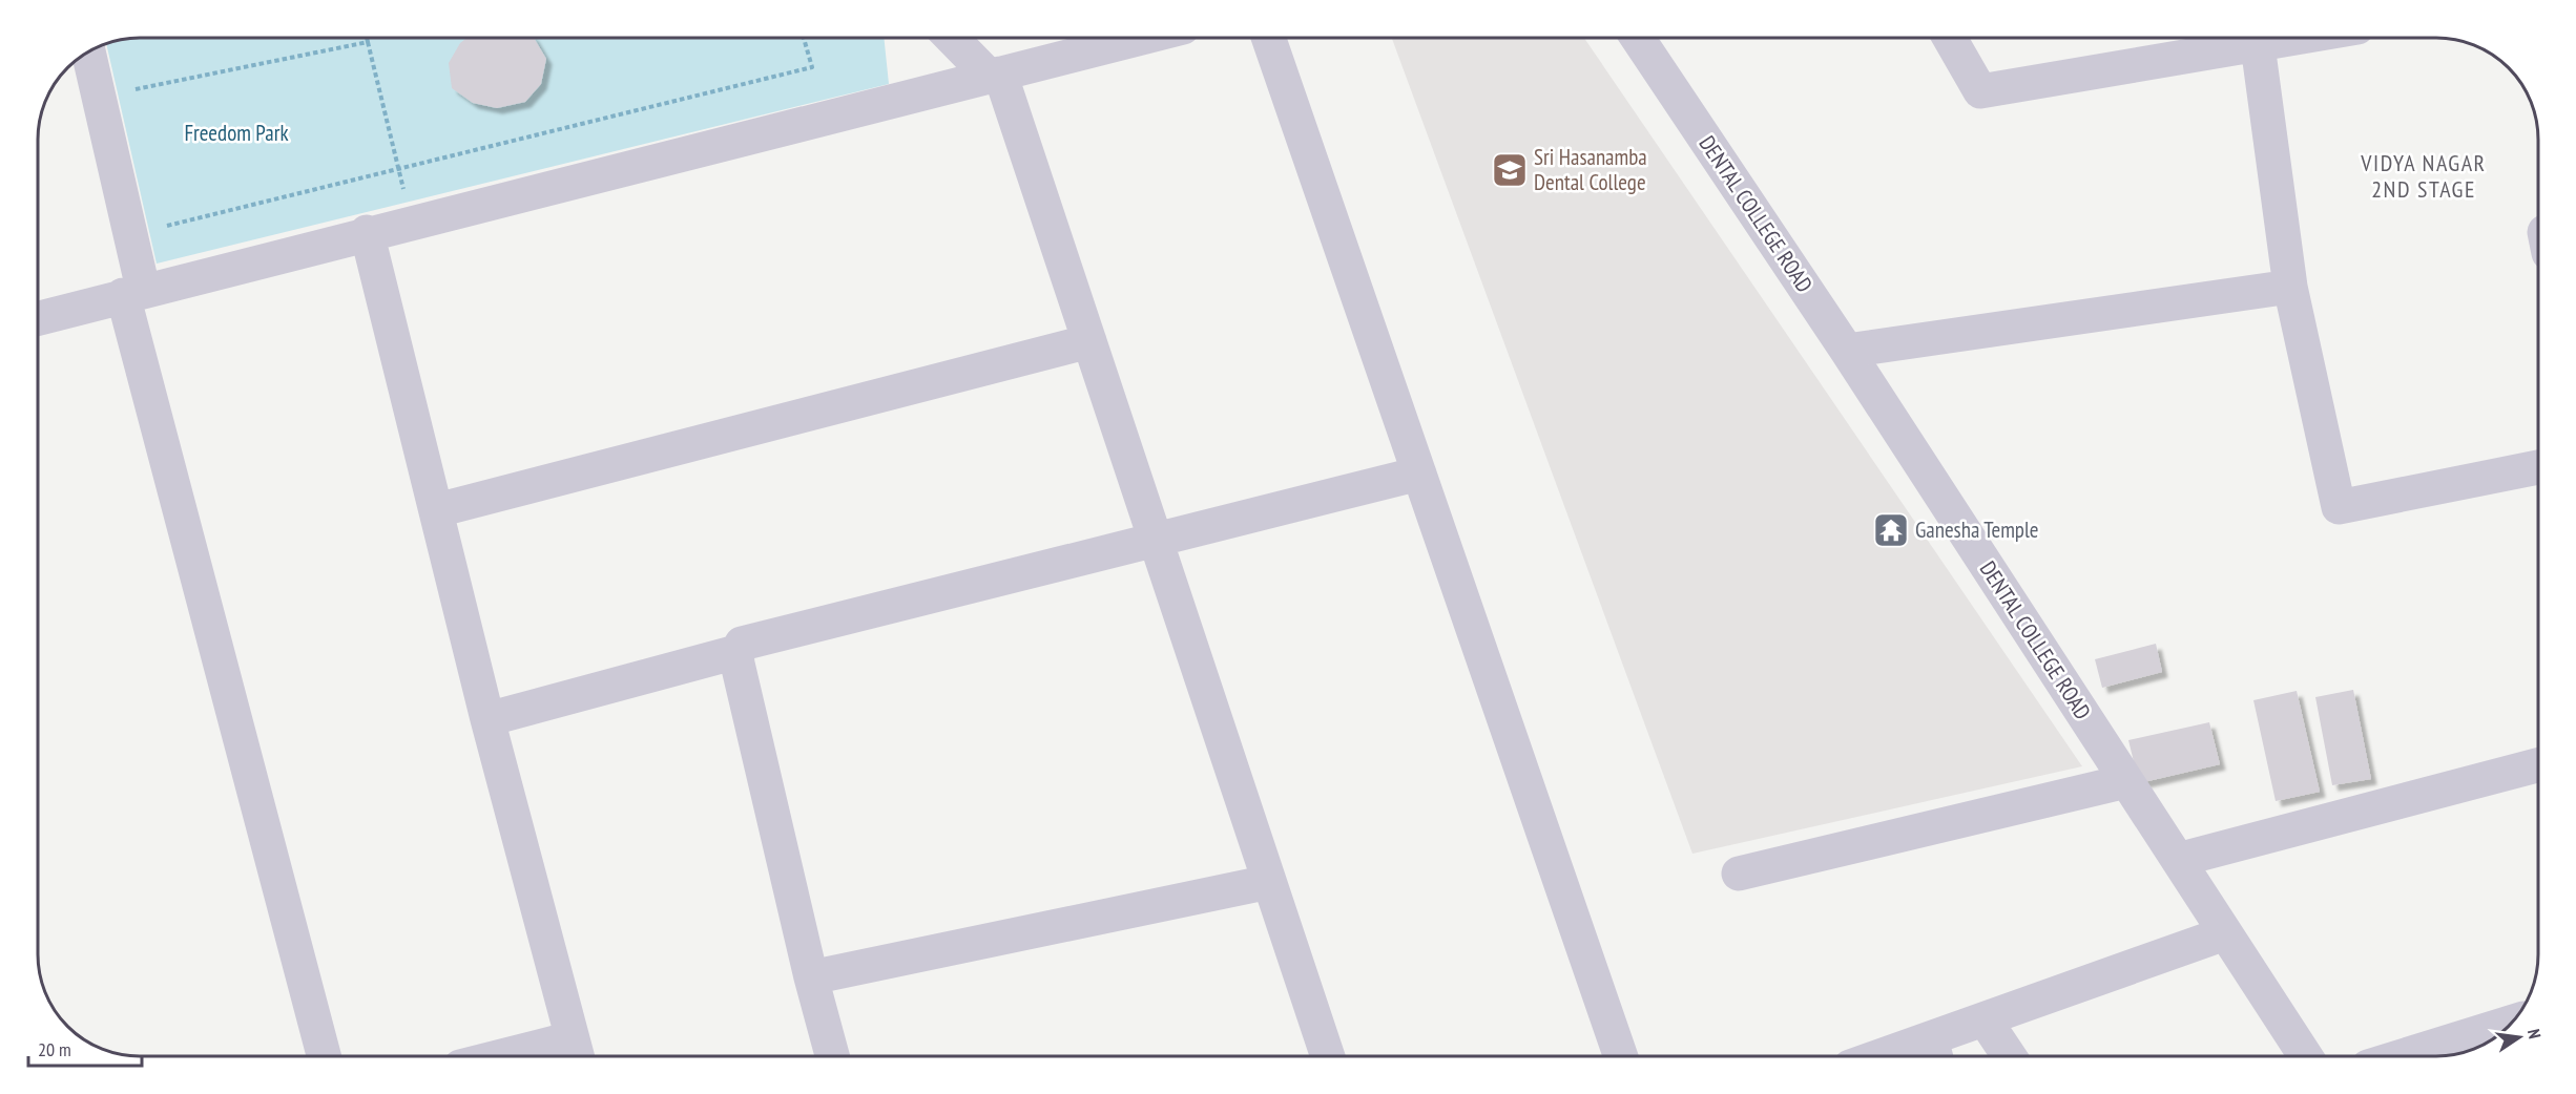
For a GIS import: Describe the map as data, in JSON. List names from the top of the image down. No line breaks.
{"streets":{"street":["DENTAL COLLEGE ROAD"]},"districts":["VIDYA NAGAR 2ND STAGE"],"parks":["Freedom Park"],"places":{"school or university":["Sri Hasanamba Dental College"],"temple":["Ganesha Temple"]},"scale_bar":"20 m","north":"right"}
